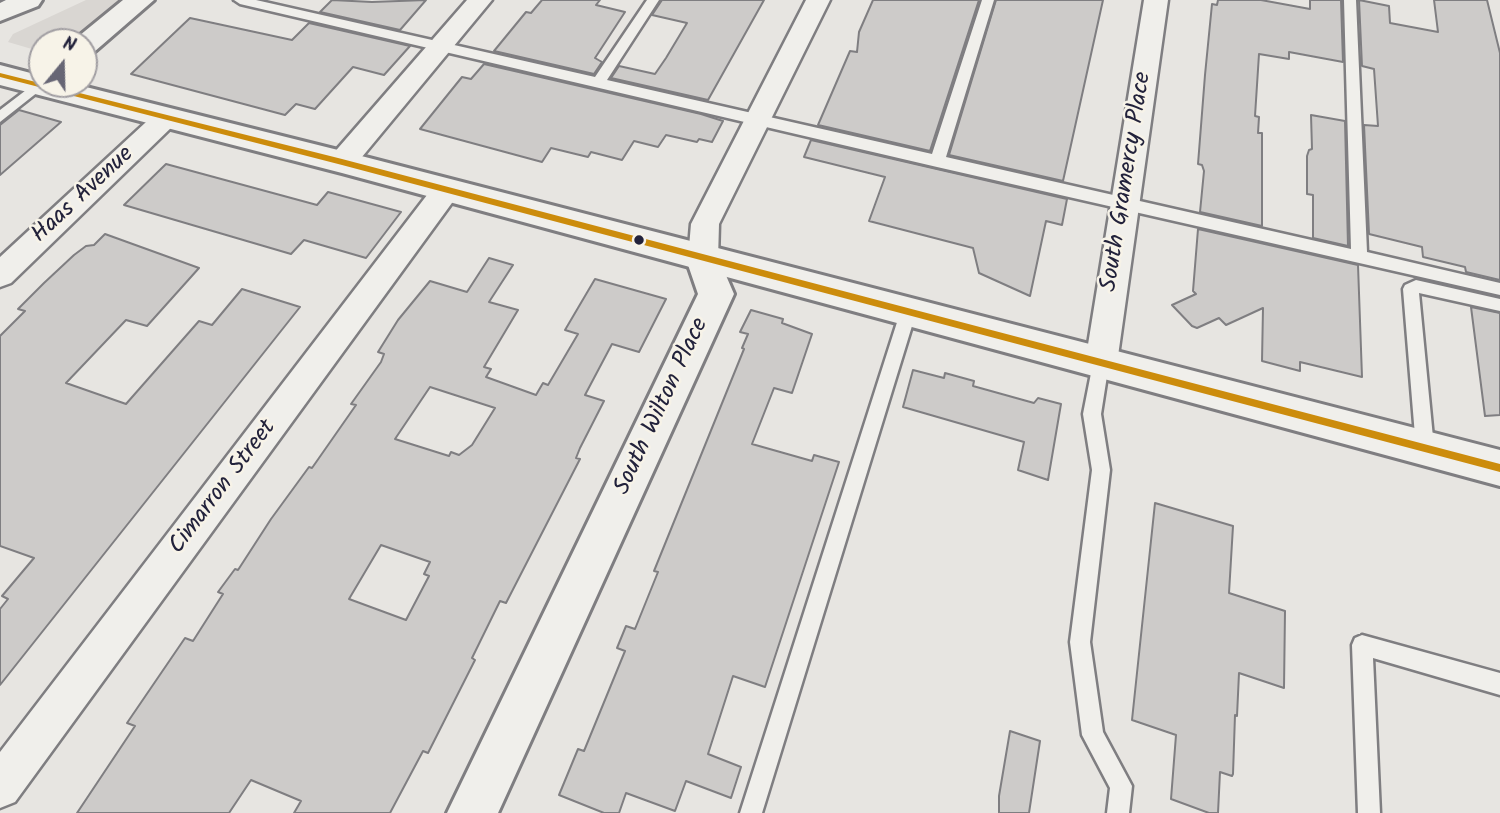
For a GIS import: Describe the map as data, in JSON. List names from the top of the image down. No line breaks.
{"streets":{"main road":["South Wilton Place"],"street":["South Gramercy Place","Haas Avenue","Cimarron Street"]},"north":"top"}
